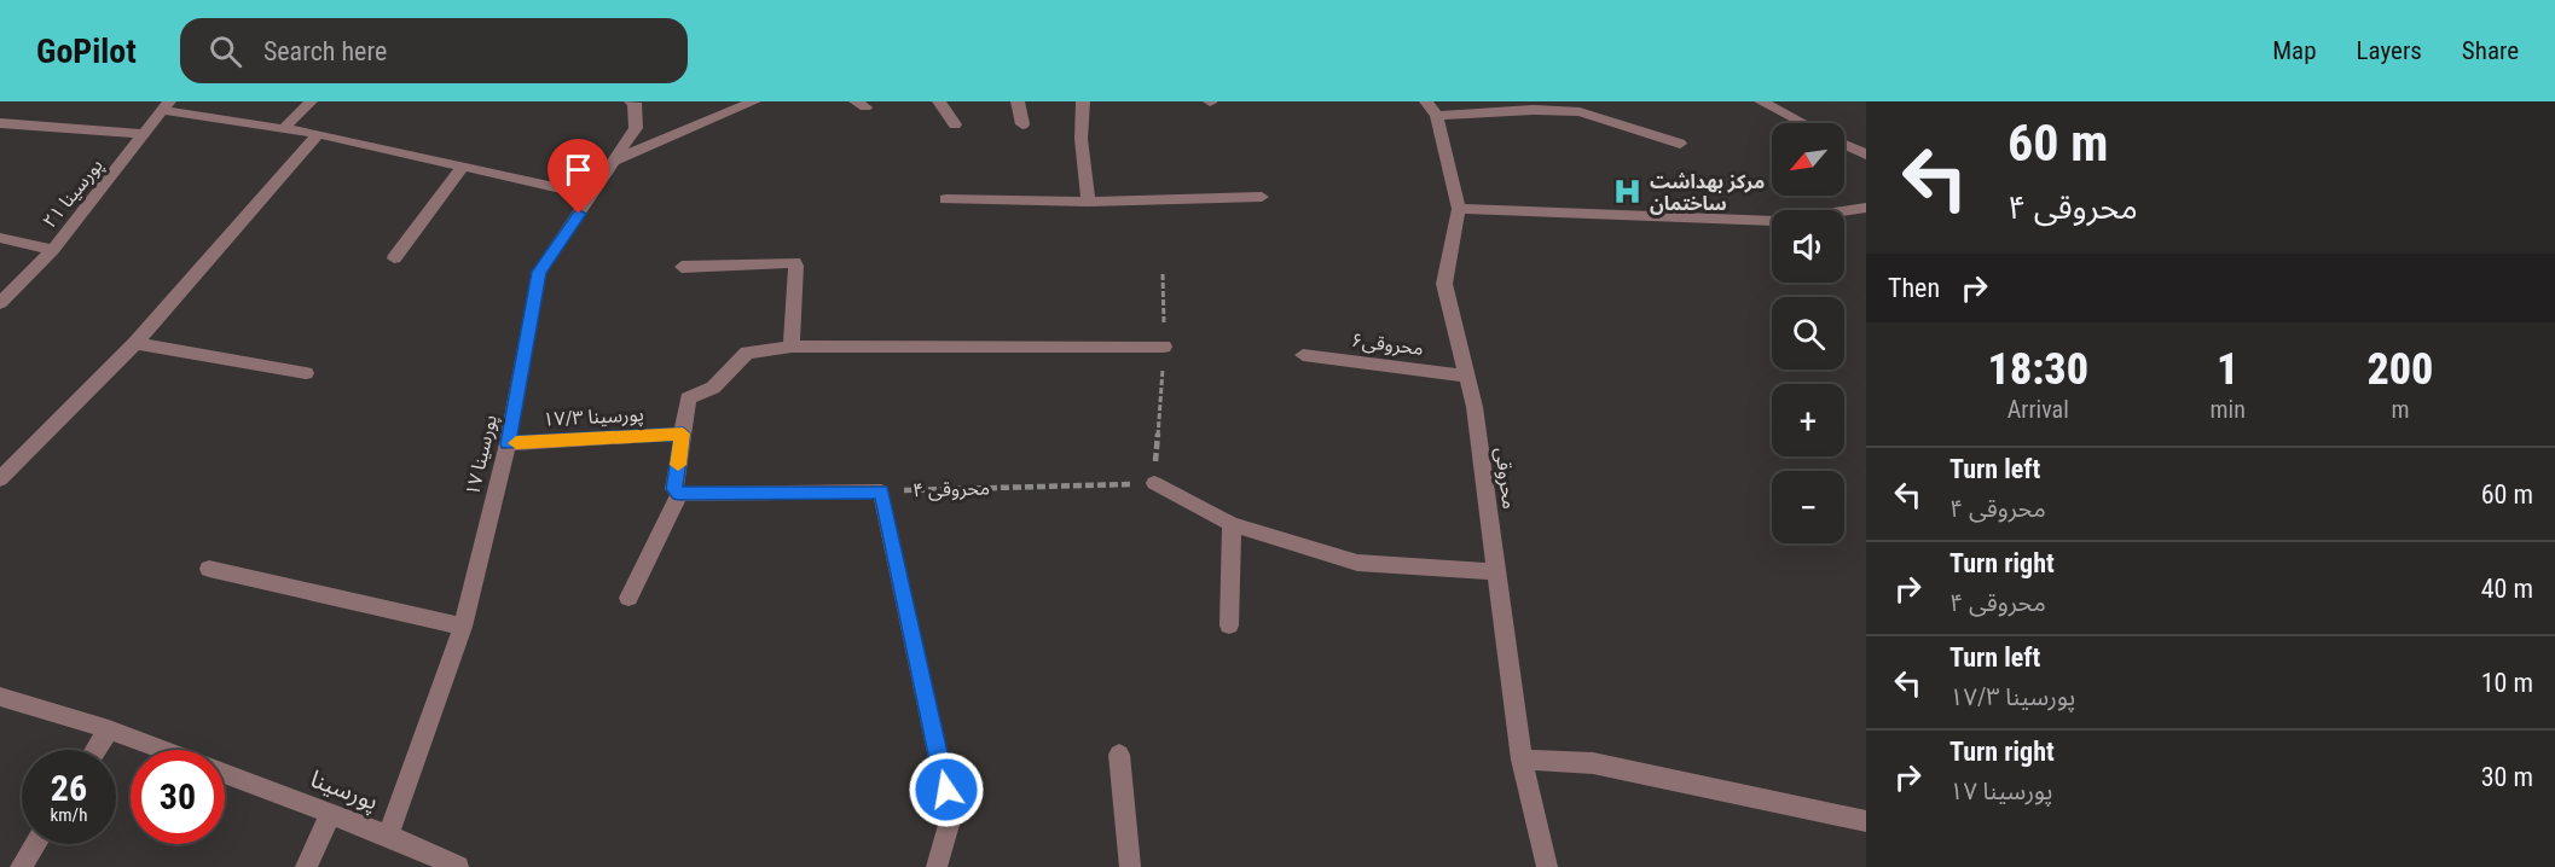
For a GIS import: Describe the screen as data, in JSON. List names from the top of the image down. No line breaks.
{"streets":{"street":["پورسینا ۲۱","محروقی۶","پورسینا ۱۷/۳","پورسینا ۱۷","محروقی","پورسینا"],"path":["محروقی ۴"]},"crossings":[["محروقی۶","محروقی"],["پورسینا ۱۷/۳","پورسینا ۱۷"],["پورسینا ۱۷","پورسینا"]],"places":{"hospital":["مرکز بهداشت ساختمان"]},"north":"bottom left","page":{"header":"GoPilot","search":"Search here","nav":["Map","Layers","Share"],"turn":["60 m","محروقی ۴"],"map_buttons":["+","−"],"then":"Then","eta":["18:30","Arrival","1","min","200","m"],"list":[{"name":"Turn left","note":"محروقی ۴","value":"60 m"},{"name":"Turn right","note":"محروقی ۴","value":"40 m"},{"name":"Turn left","note":"پورسینا ۱۷/۳","value":"10 m"},{"name":"Turn right","note":"پورسینا ۱۷","value":"30 m"}],"speed":"26 km/h","limit":"30"}}
